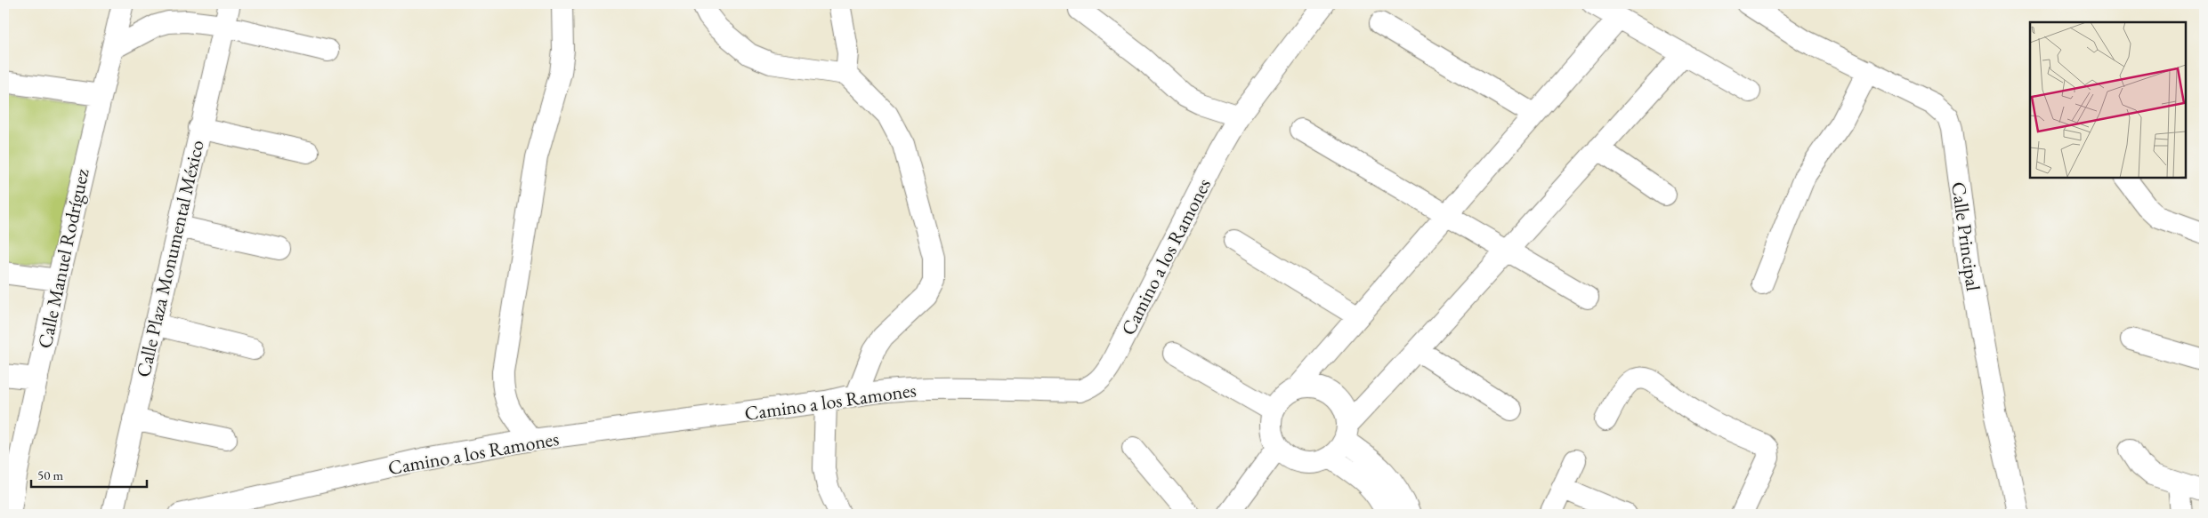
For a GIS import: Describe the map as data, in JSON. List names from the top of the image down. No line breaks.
{"streets":{"street":["Calle Principal","Camino a los Ramones","Calle Manuel Rodríguez","Calle Plaza Monumental México"]},"scale_bar":"50 m"}
